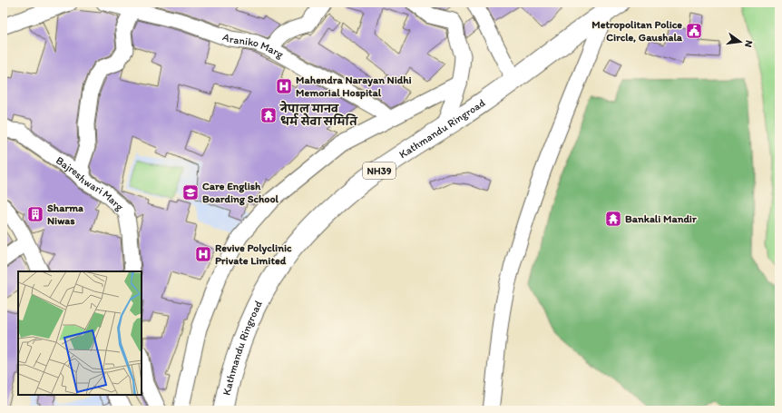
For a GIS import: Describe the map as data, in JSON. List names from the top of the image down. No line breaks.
{"streets":{"highway":["Kathmandu Ringroad","NH39"],"street":["Araniko Marg","Bajreshwari Marg"]},"places":{"public building":["Metropolitan Police Circle, Gaushala"],"hospital":["Mahendra Narayan Nidhi Memorial Hospital","Revive Polyclinic Private Limited"],"temple":["नेपाल मानव धर्म सेवा समिति","Bankali Mandir"],"school or university":["Care English Boarding School"],"building":["Sharma Niwas"]},"north":"right"}
